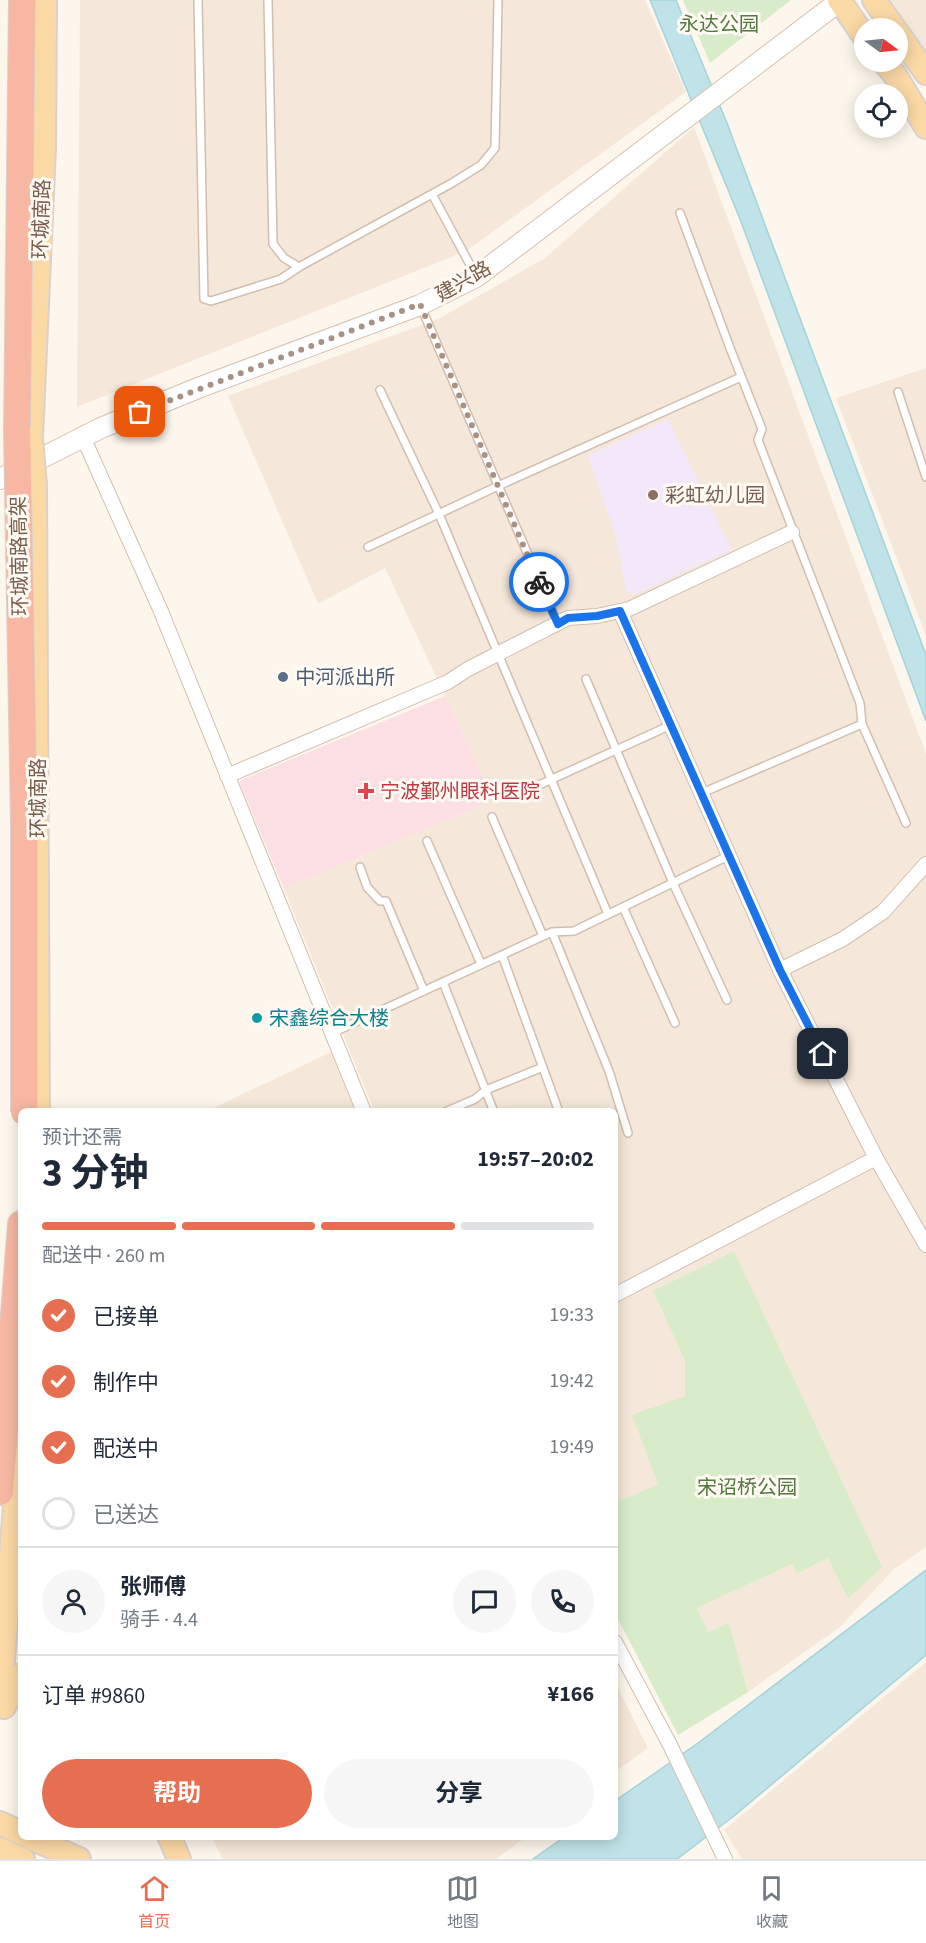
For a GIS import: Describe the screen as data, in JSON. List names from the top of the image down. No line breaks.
{"streets":{"highway":["环城南路高架"],"main road":["环城南路"],"street":["建兴路"]},"parks":["永达公园","宋诏桥公园"],"places":{"other":["彩虹幼儿园","中河派出所","宋鑫综合大楼"],"health":["宁波鄞州眼科医院"]},"north":"right","page":{"heading":["3 分钟","预计还需","19:57–20:02"],"panel":["张师傅","骑手 · 4.4","订单 #9860","¥166"],"bar":"配送中 · 260 m","list":[["已接单","19:33"],["制作中","19:42"],["配送中","19:49"],"已送达"],"buttons":["帮助","分享"],"tabs":["首页","地图","收藏"]}}
